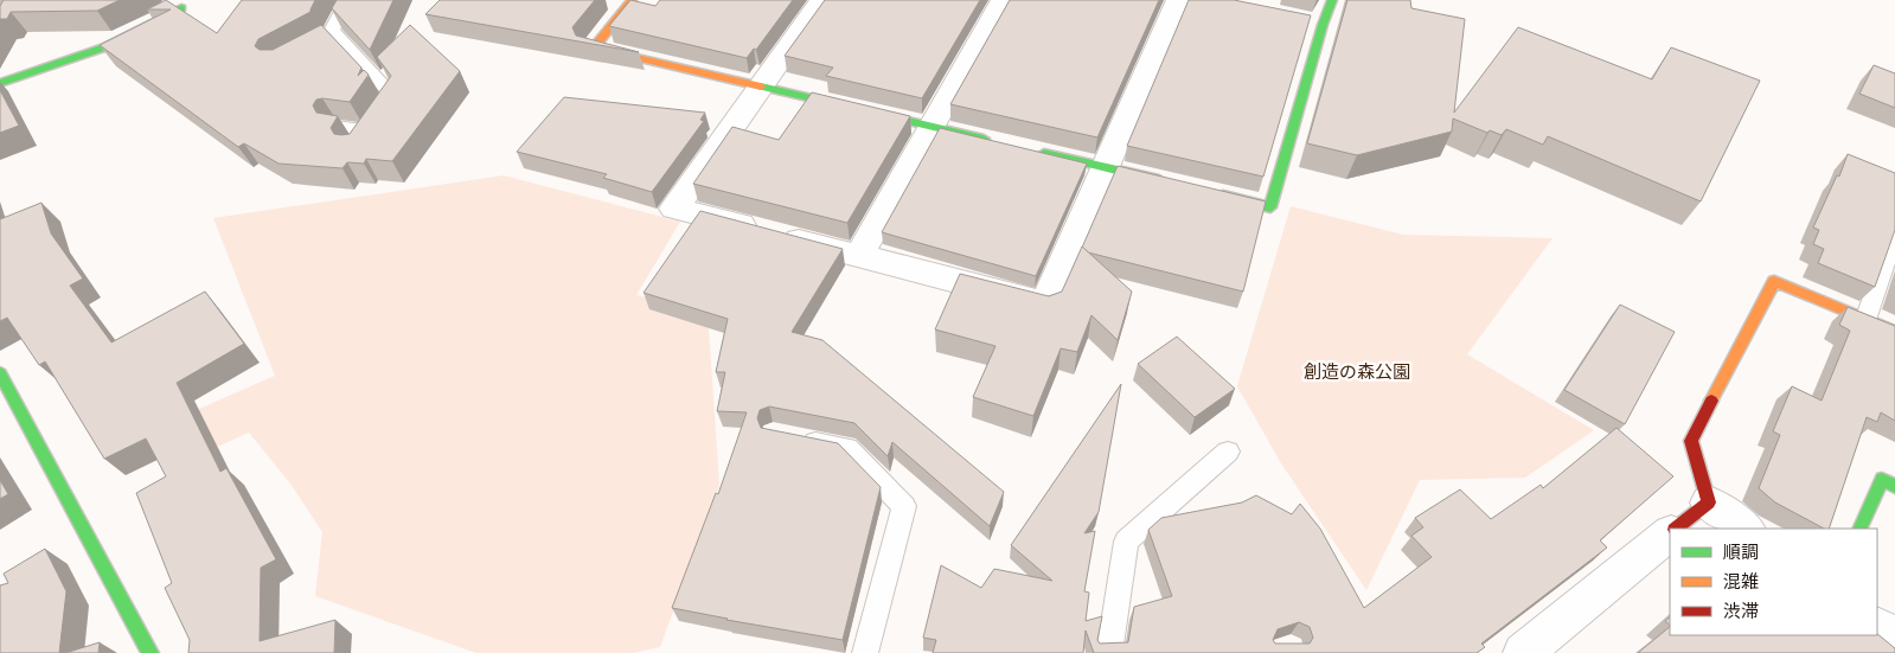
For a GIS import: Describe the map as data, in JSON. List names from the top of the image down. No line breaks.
{"parks":["創造の森公園"],"legend":["順調","混雑","渋滞"]}
